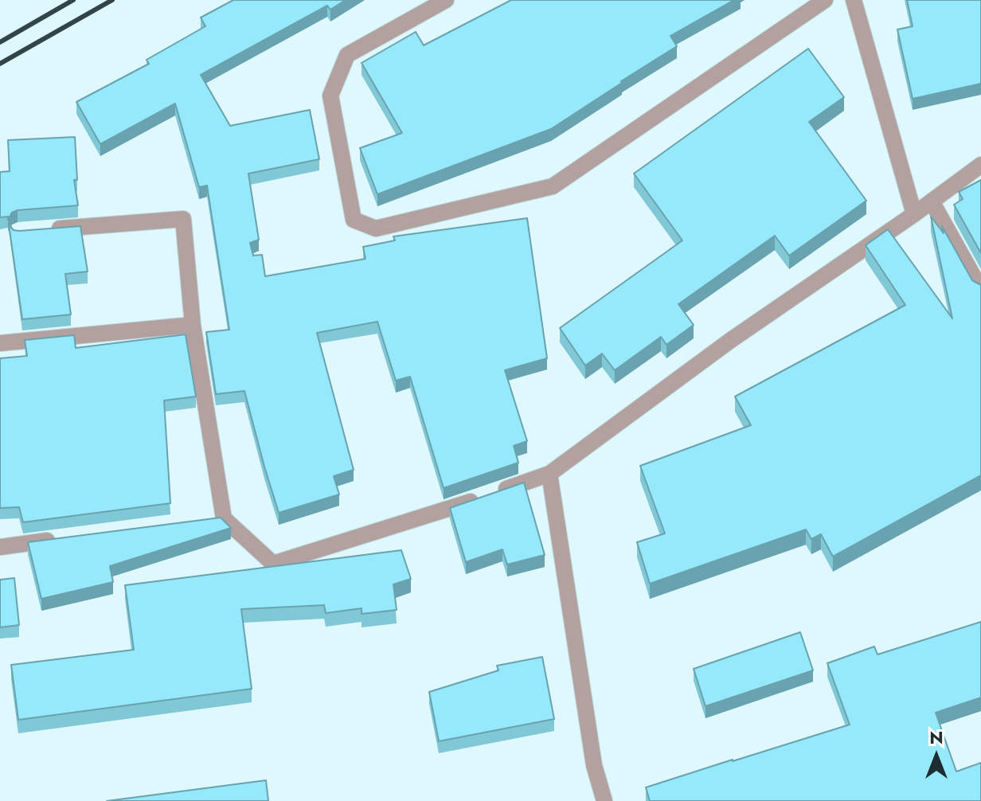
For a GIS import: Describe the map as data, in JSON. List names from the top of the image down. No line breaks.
{"north":"top"}
